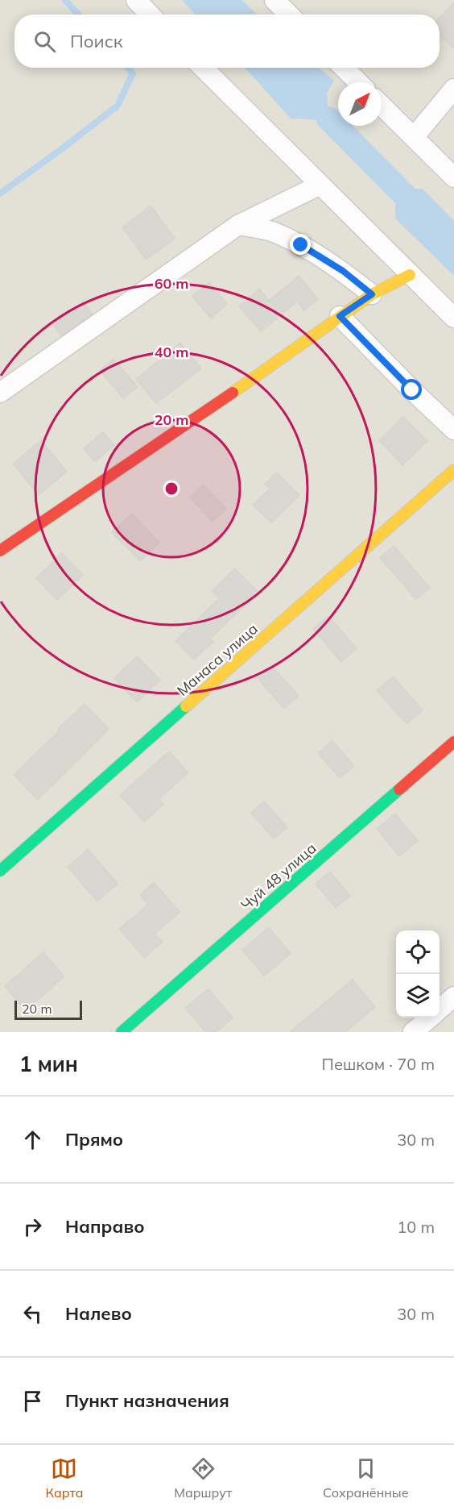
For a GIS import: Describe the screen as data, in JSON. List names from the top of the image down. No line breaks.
{"streets":{"street":["Манаса улица","Чуй 48 улица"]},"scale_bar":"20 m","north":"top right","page":{"search":"Поиск","scale":"20 m","heading":["1 мин","Пешком · 70 m"],"list":[["Прямо","30 m"],["Направо","10 m"],["Налево","30 m"],"Пункт назначения"],"nav":["Карта","Маршрут","Сохранённые"]},"rings":["60 m","40 m","20 m"]}
